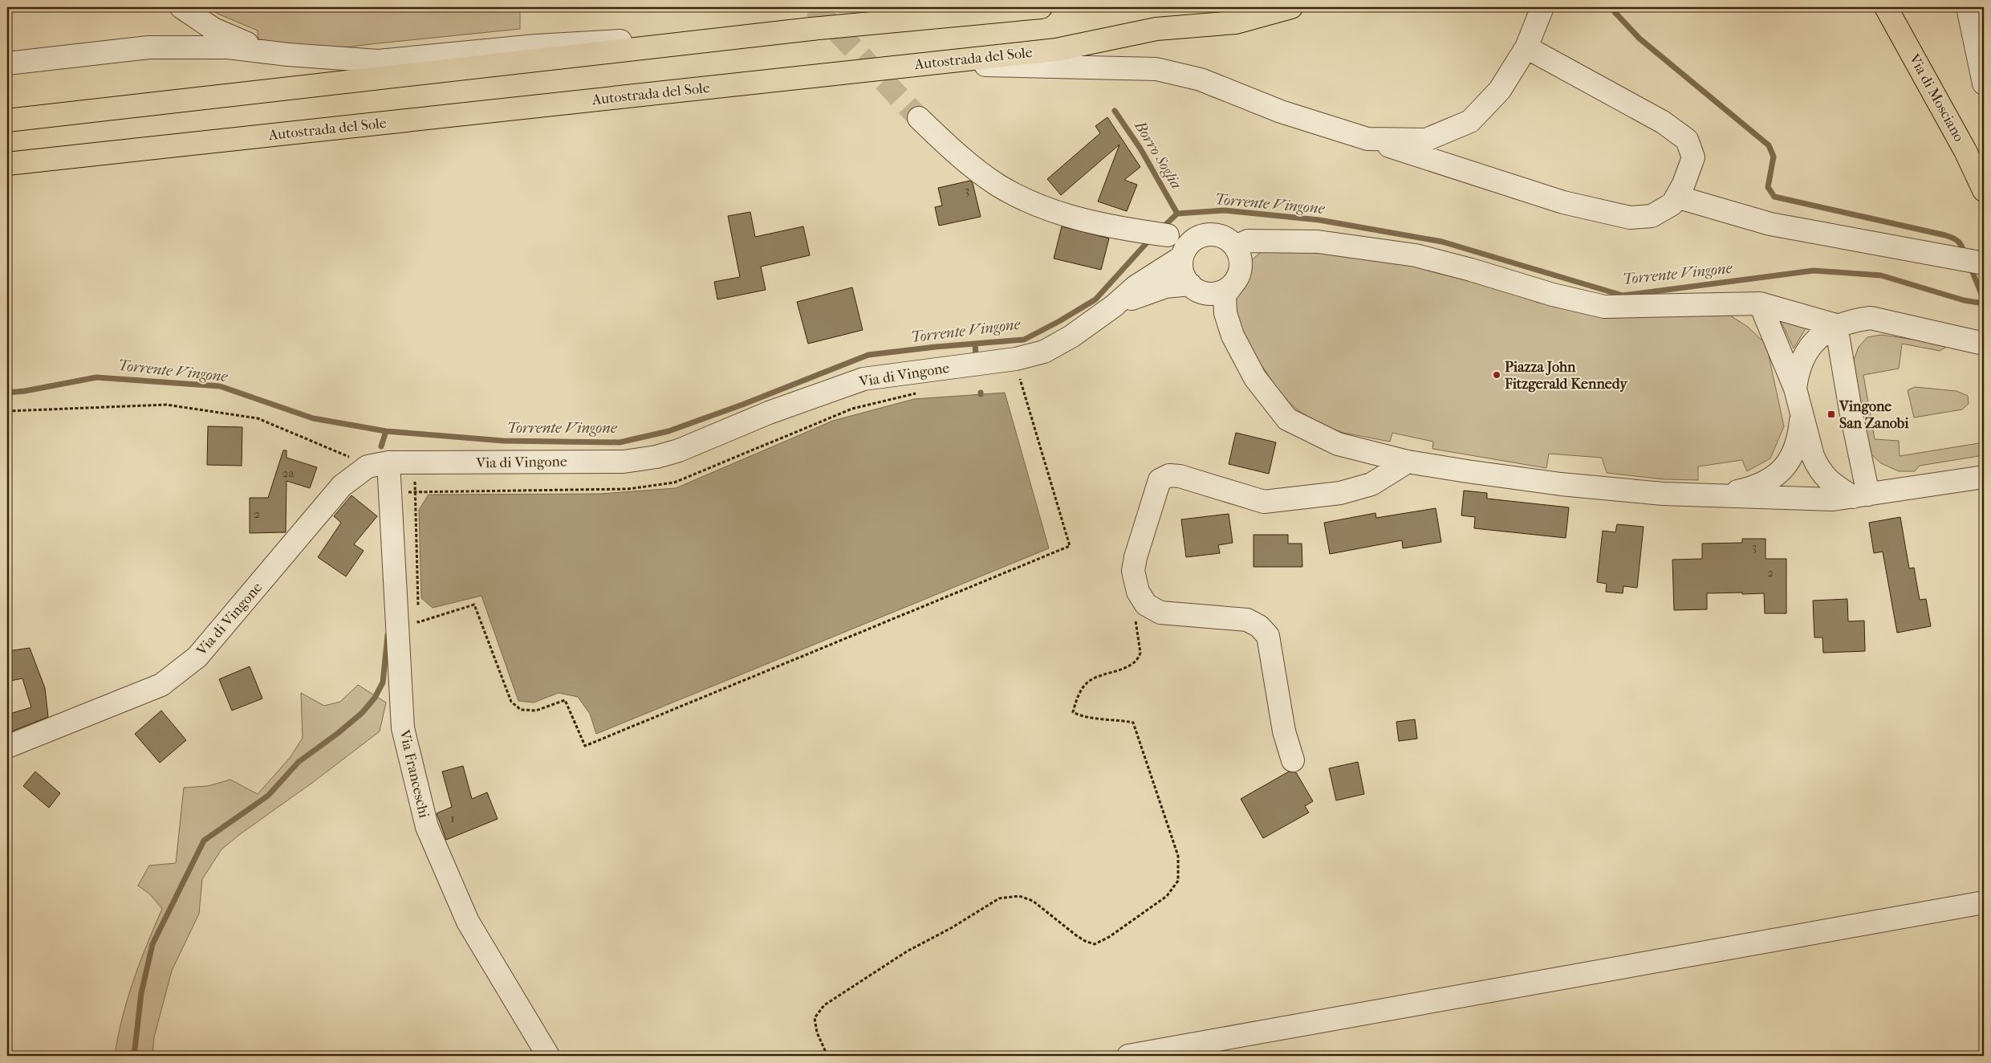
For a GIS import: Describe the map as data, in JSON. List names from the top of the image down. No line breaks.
{"streets":{"main road":["Autostrada del Sole","Via di Mosciano"],"street":["Via di Vingone","Via Franceschi"]},"crossings":[["Via di Vingone","Via Franceschi"]],"water":["Borro Soglia","Torrente Vingone"],"places":{"other":["Piazza John Fitzgerald Kennedy"],"transit":["Vingone San Zanobi"]},"house_numbers":["3","2a","2","3","2","1"]}
